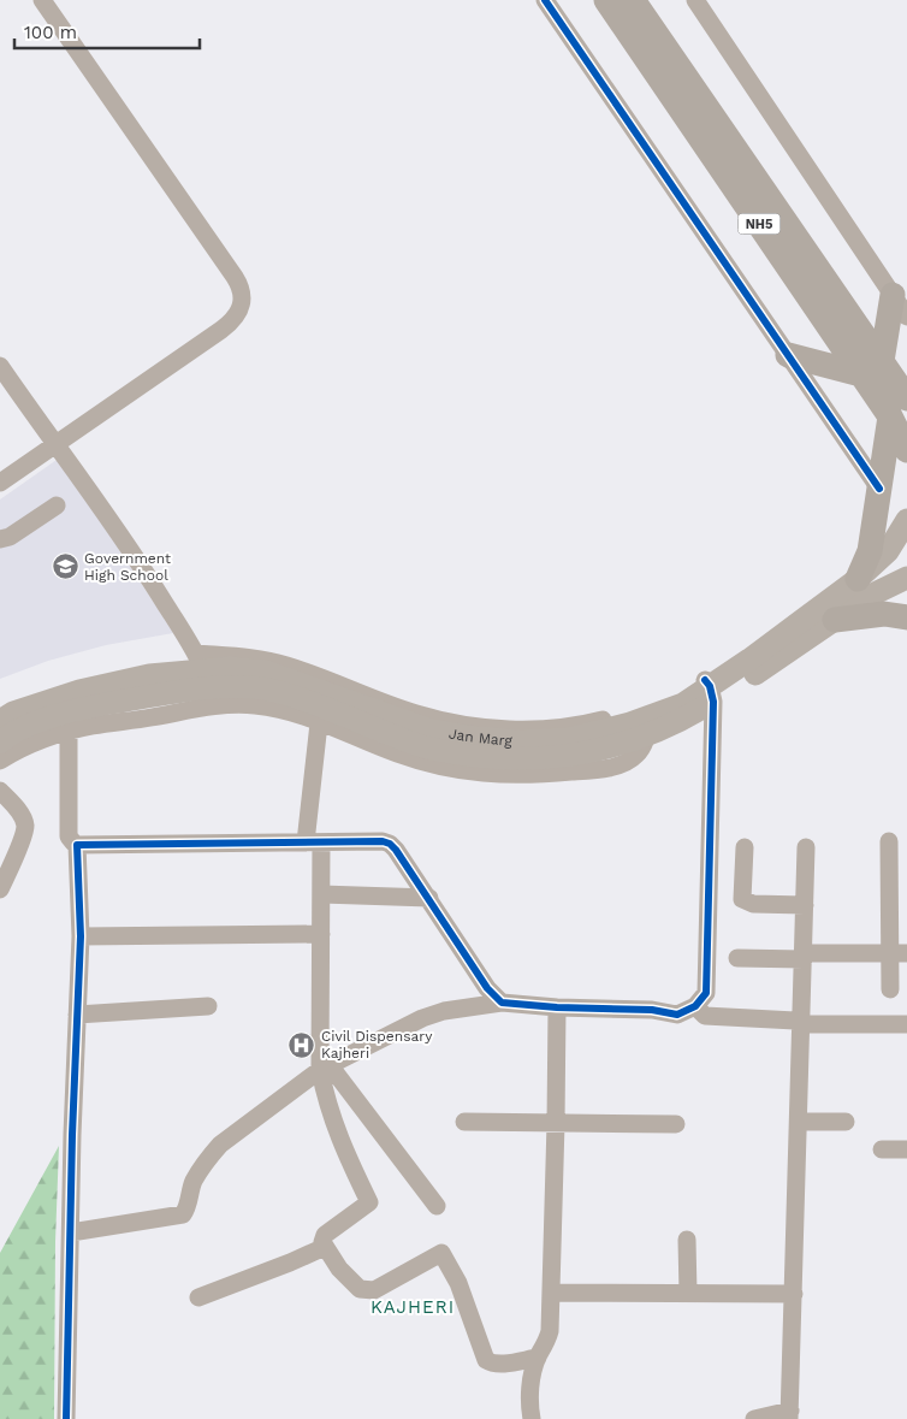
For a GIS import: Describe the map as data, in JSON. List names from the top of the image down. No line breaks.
{"streets":{"highway":["NH5"],"main road":["Jan Marg"]},"districts":["KAJHERI"],"places":{"school or university":["Government High School"],"hospital":["Civil Dispensary Kajheri"]},"scale_bar":"100 m"}
